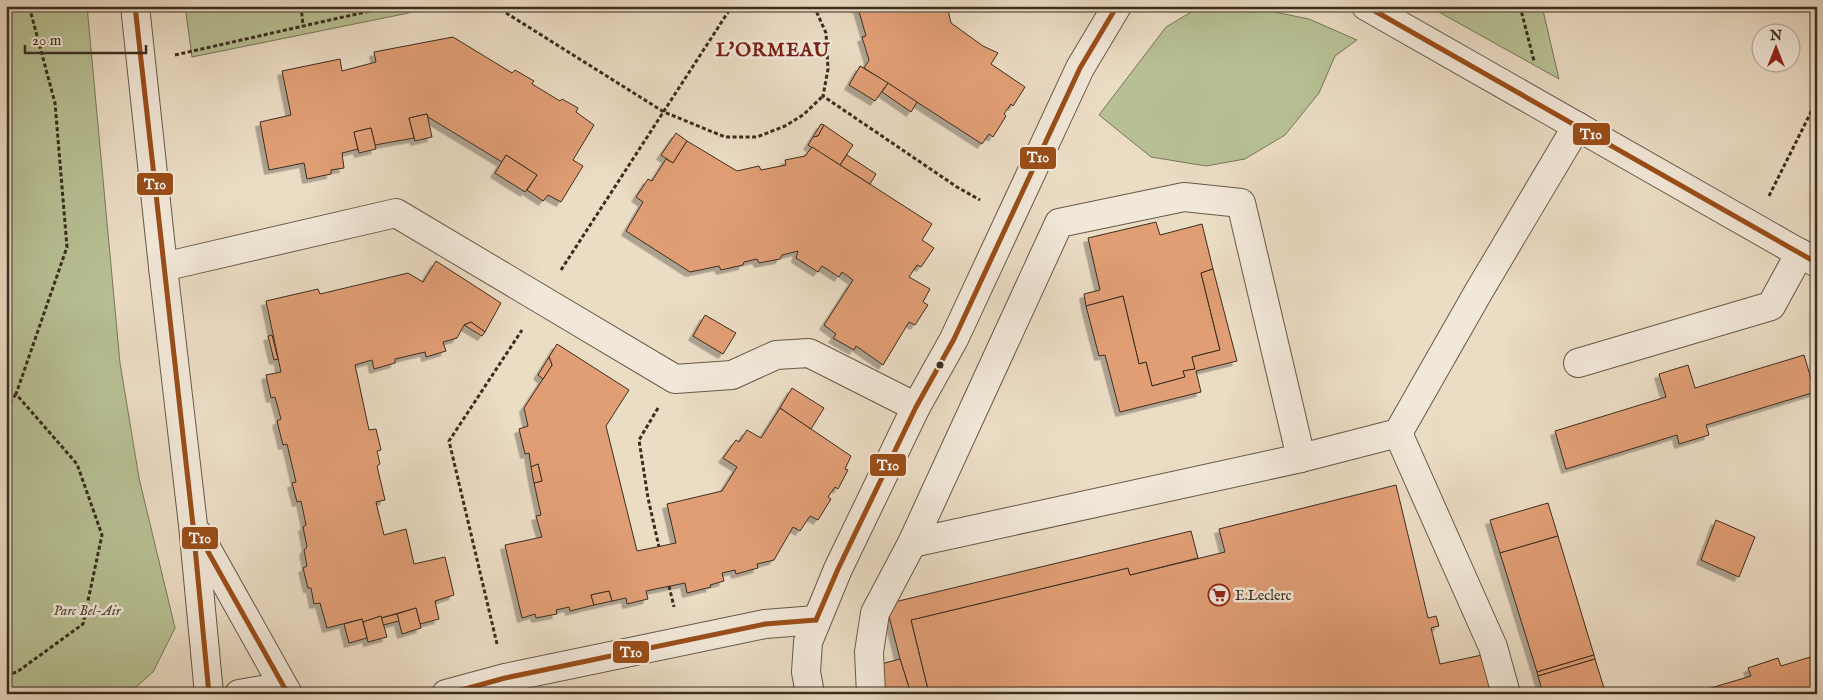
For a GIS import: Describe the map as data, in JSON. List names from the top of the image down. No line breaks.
{"districts":["L'ORMEAU"],"parks":["Parc Bel-Air"],"places":{"supermarket":["E.Leclerc"]},"lines":["transit line T10"],"scale_bar":"20 m","north":"top"}
